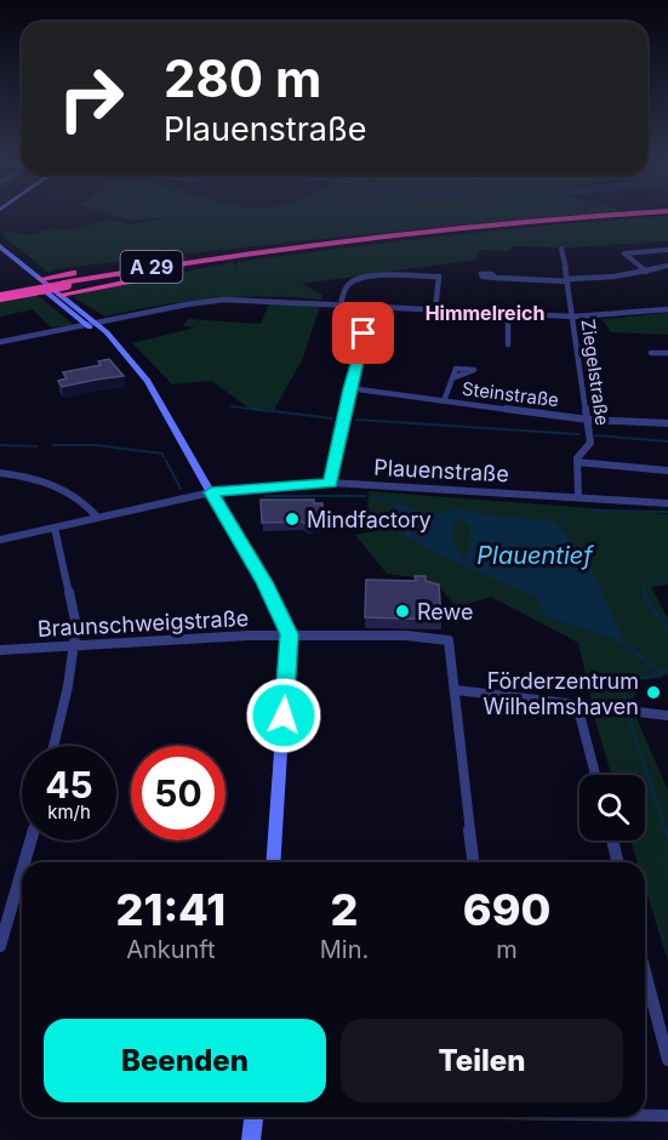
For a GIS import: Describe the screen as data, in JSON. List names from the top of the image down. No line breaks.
{"streets":{"highway":["A 29"],"street":["Ziegelstraße","Steinstraße","Plauenstraße","Braunschweigstraße"]},"crossings":[["Ziegelstraße","Steinstraße"],["Ziegelstraße","Plauenstraße"]],"districts":["Himmelreich"],"water":["Plauentief"],"places":["Mindfactory","Rewe","Förderzentrum Wilhelmshaven"],"page":{"turn":["280 m","Plauenstraße"],"speed":"45 km/h","limit":"50","eta":["21:41","Ankunft","2","Min.","690","m"],"buttons":["Beenden","Teilen"]}}
